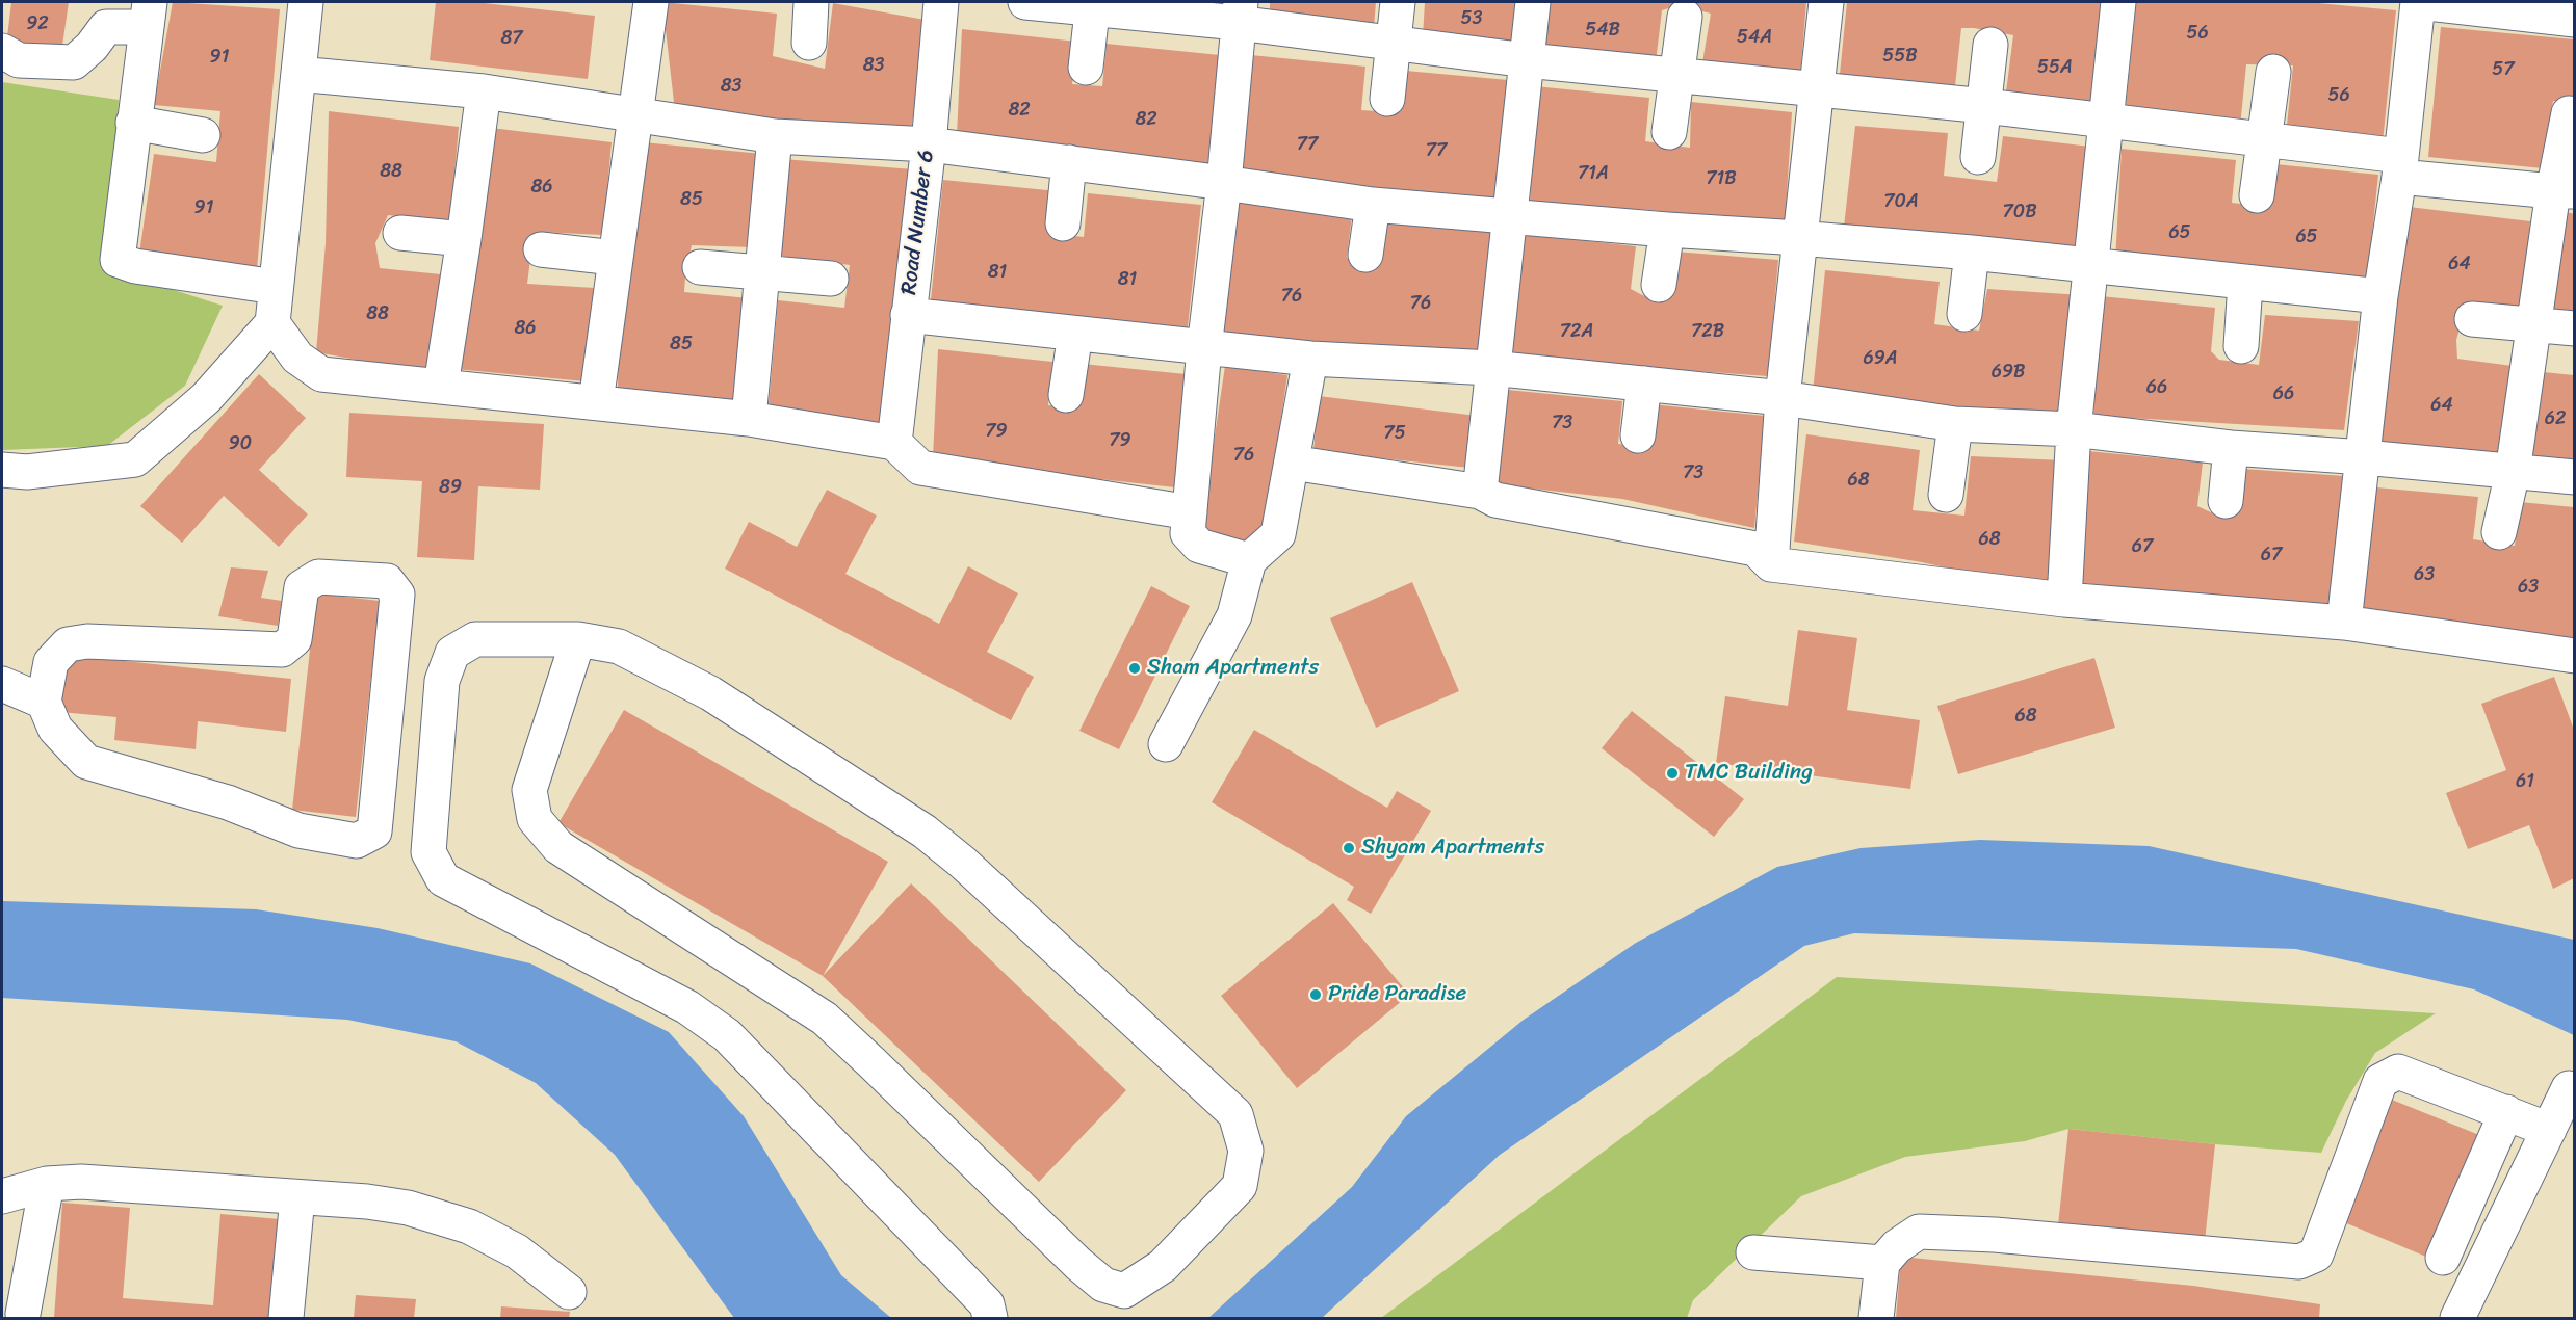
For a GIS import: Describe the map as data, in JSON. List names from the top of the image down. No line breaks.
{"streets":{"street":["Road Number 6"]},"places":["Sham Apartments","TMC Building","Shyam Apartments","Pride Paradise"],"house_numbers":["53","92","54B","56","54A","87","55B","91","83","55A","57","83","56","82","82","77","77","88","71A","71B","86","85","70A","91","70B","65","65","64","81","81","76","76","88","86","72A","72B","85","69A","69B","66","66","64","62","73","79","75","79","90","76","73","68","89","68","67","67","63","63","68","61"]}
